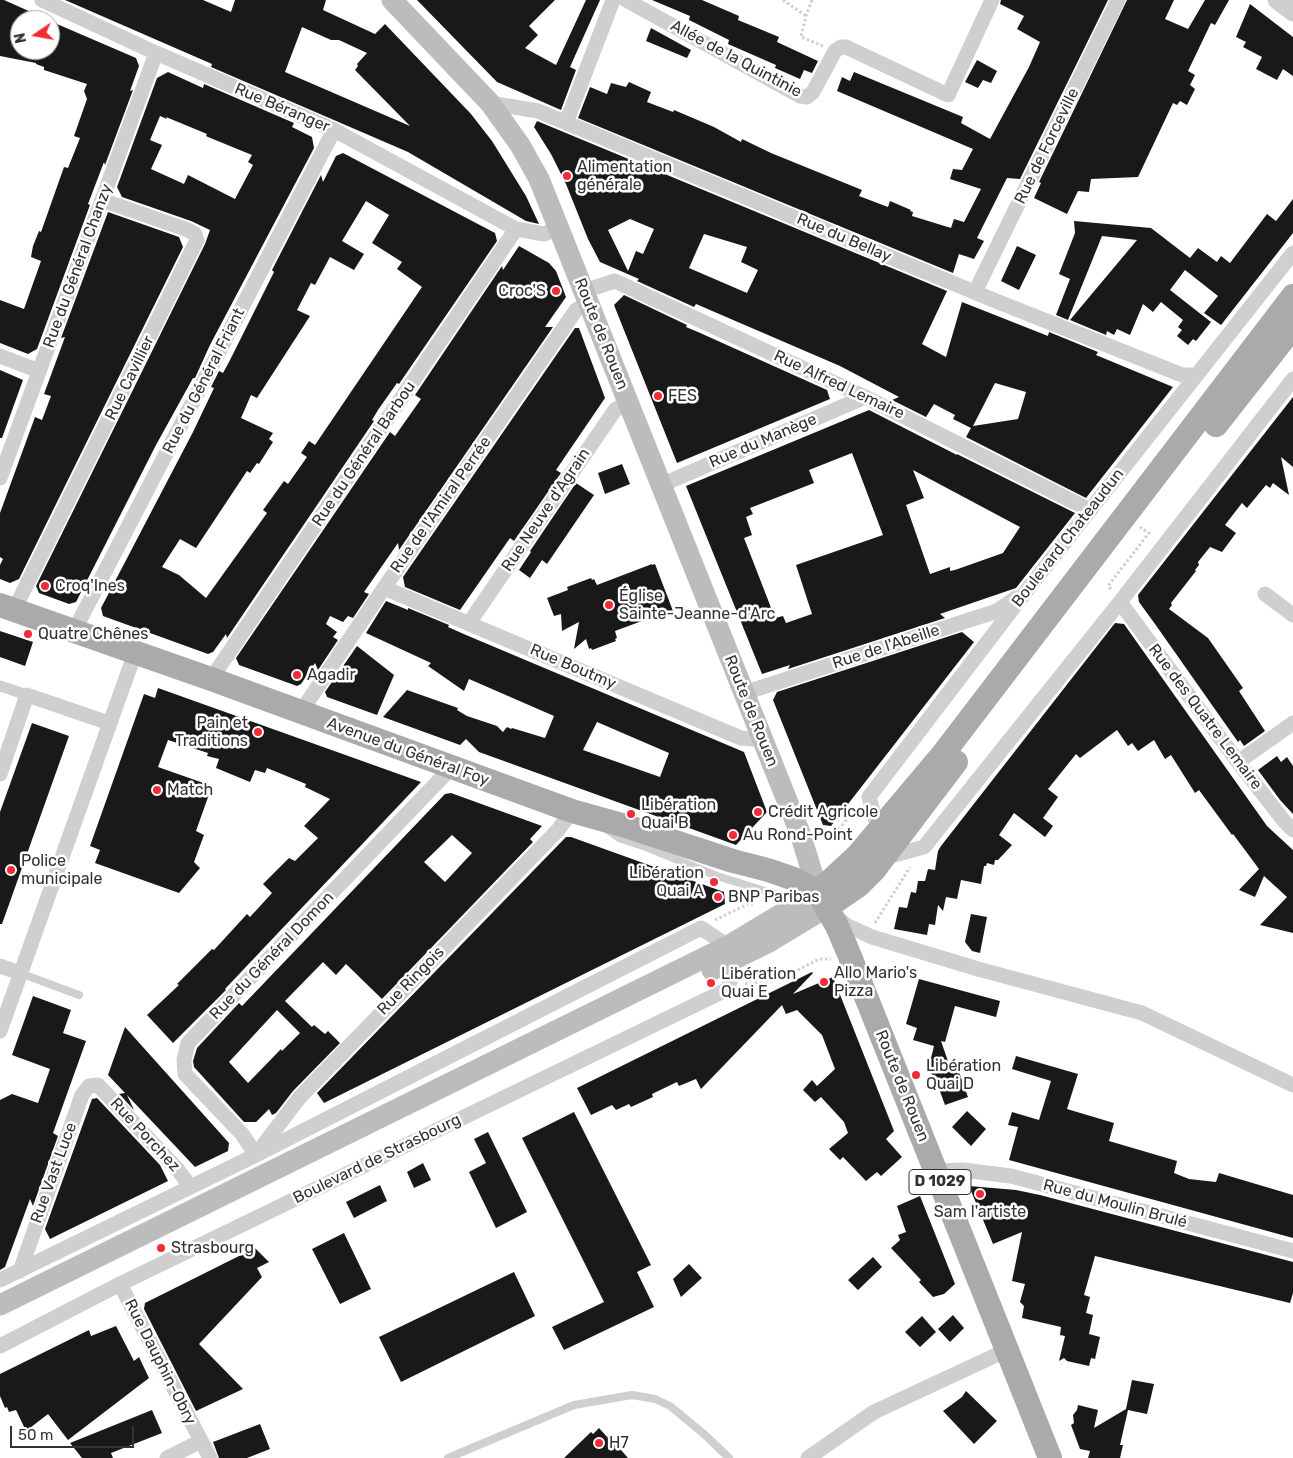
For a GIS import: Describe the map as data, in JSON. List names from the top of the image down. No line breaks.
{"streets":{"main road":["Route de Rouen","Boulevard Chateaudun","Avenue du Général Foy","Boulevard de Strasbourg","D 1029"],"street":["Allée de la Quintinie","Rue Béranger","Rue de Forceville","Rue du Bellay","Rue du Général Chanzy","Rue Cavillier","Rue du Général Friant","Rue Alfred Lemaire","Rue du Manège","Rue du Général Barbou","Rue de l'Amiral Perrée","Rue Neuve d'Agrain","Rue de l'Abeille","Rue Boutmy","Rue des Quatre Lemaire","Rue du Général Domon","Rue Ringois","Rue Porchez","Rue Vast Luce","Rue du Moulin Brulé","Rue Dauphin-Obry"]},"crossings":[["Rue Béranger","Rue du Général Chanzy"],["Rue Béranger","Route de Rouen"],["Rue Béranger","Rue du Général Friant"],["Rue Béranger","Rue du Général Barbou"],["Rue de Forceville","Rue du Bellay"],["Rue du Bellay","Route de Rouen"],["Rue du Bellay","Boulevard Chateaudun"],["Rue du Général Chanzy","Rue Cavillier"],["Route de Rouen","Rue Alfred Lemaire"],["Route de Rouen","Rue du Manège"],["Route de Rouen","Rue de l'Amiral Perrée"],["Route de Rouen","Rue Neuve d'Agrain"],["Route de Rouen","Boulevard Chateaudun"],["Route de Rouen","Rue de l'Abeille"],["Route de Rouen","Rue Boutmy"],["Route de Rouen","Avenue du Général Foy"],["Route de Rouen","Boulevard de Strasbourg"],["Route de Rouen","Rue du Moulin Brulé"],["Rue Cavillier","Avenue du Général Foy"],["Rue du Général Friant","Avenue du Général Foy"],["Rue Alfred Lemaire","Rue du Manège"],["Rue Alfred Lemaire","Rue de l'Amiral Perrée"],["Rue Alfred Lemaire","Boulevard Chateaudun"],["Rue du Général Barbou","Avenue du Général Foy"],["Rue de l'Amiral Perrée","Rue Boutmy"],["Rue de l'Amiral Perrée","Avenue du Général Foy"],["Rue Neuve d'Agrain","Rue Boutmy"],["Boulevard Chateaudun","Rue de l'Abeille"],["Boulevard Chateaudun","Avenue du Général Foy"],["Boulevard Chateaudun","Boulevard de Strasbourg"],["Avenue du Général Foy","Rue du Général Domon"],["Avenue du Général Foy","Rue Ringois"],["Avenue du Général Foy","Boulevard de Strasbourg"],["Rue du Général Domon","Rue Ringois"],["Rue Porchez","Rue Vast Luce"],["Boulevard de Strasbourg","Rue Dauphin-Obry"]],"places":["Alimentation générale","Croc'S","FES","Croq'Ines","Église Sainte-Jeanne-d'Arc","Quatre Chênes","Agadir","Pain et Traditions","Match","Crédit Agricole","Libération Quai B","Au Rond-Point","Police municipale","Libération Quai A","BNP Paribas","Allo Mario's Pizza","Libération Quai E","Libération Quai D","Sam l'artiste","Strasbourg","H7"],"scale_bar":"50 m","north":"left"}
